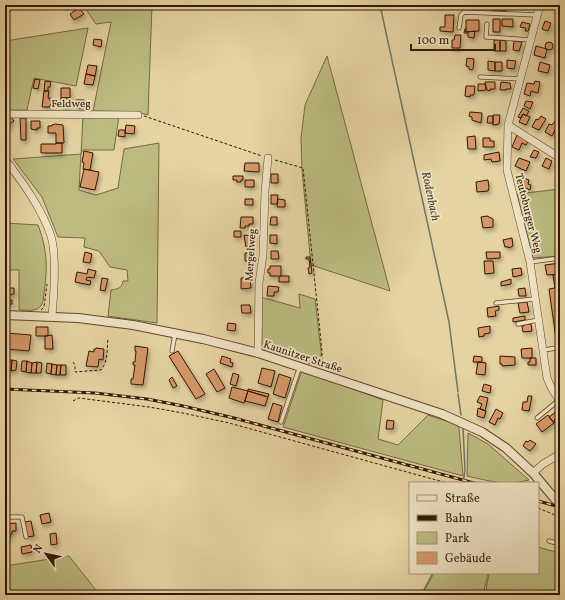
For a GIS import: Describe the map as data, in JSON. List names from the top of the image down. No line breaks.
{"streets":{"street":["Feldweg","Teutoburger Weg","Mergelweg","Kaunitzer Straße"]},"crossings":[["Mergelweg","Kaunitzer Straße"]],"water":["Rodenbach"],"legend":["Straße","Bahn","Park","Gebäude"],"scale_bar":"100 m","north":"top left"}
